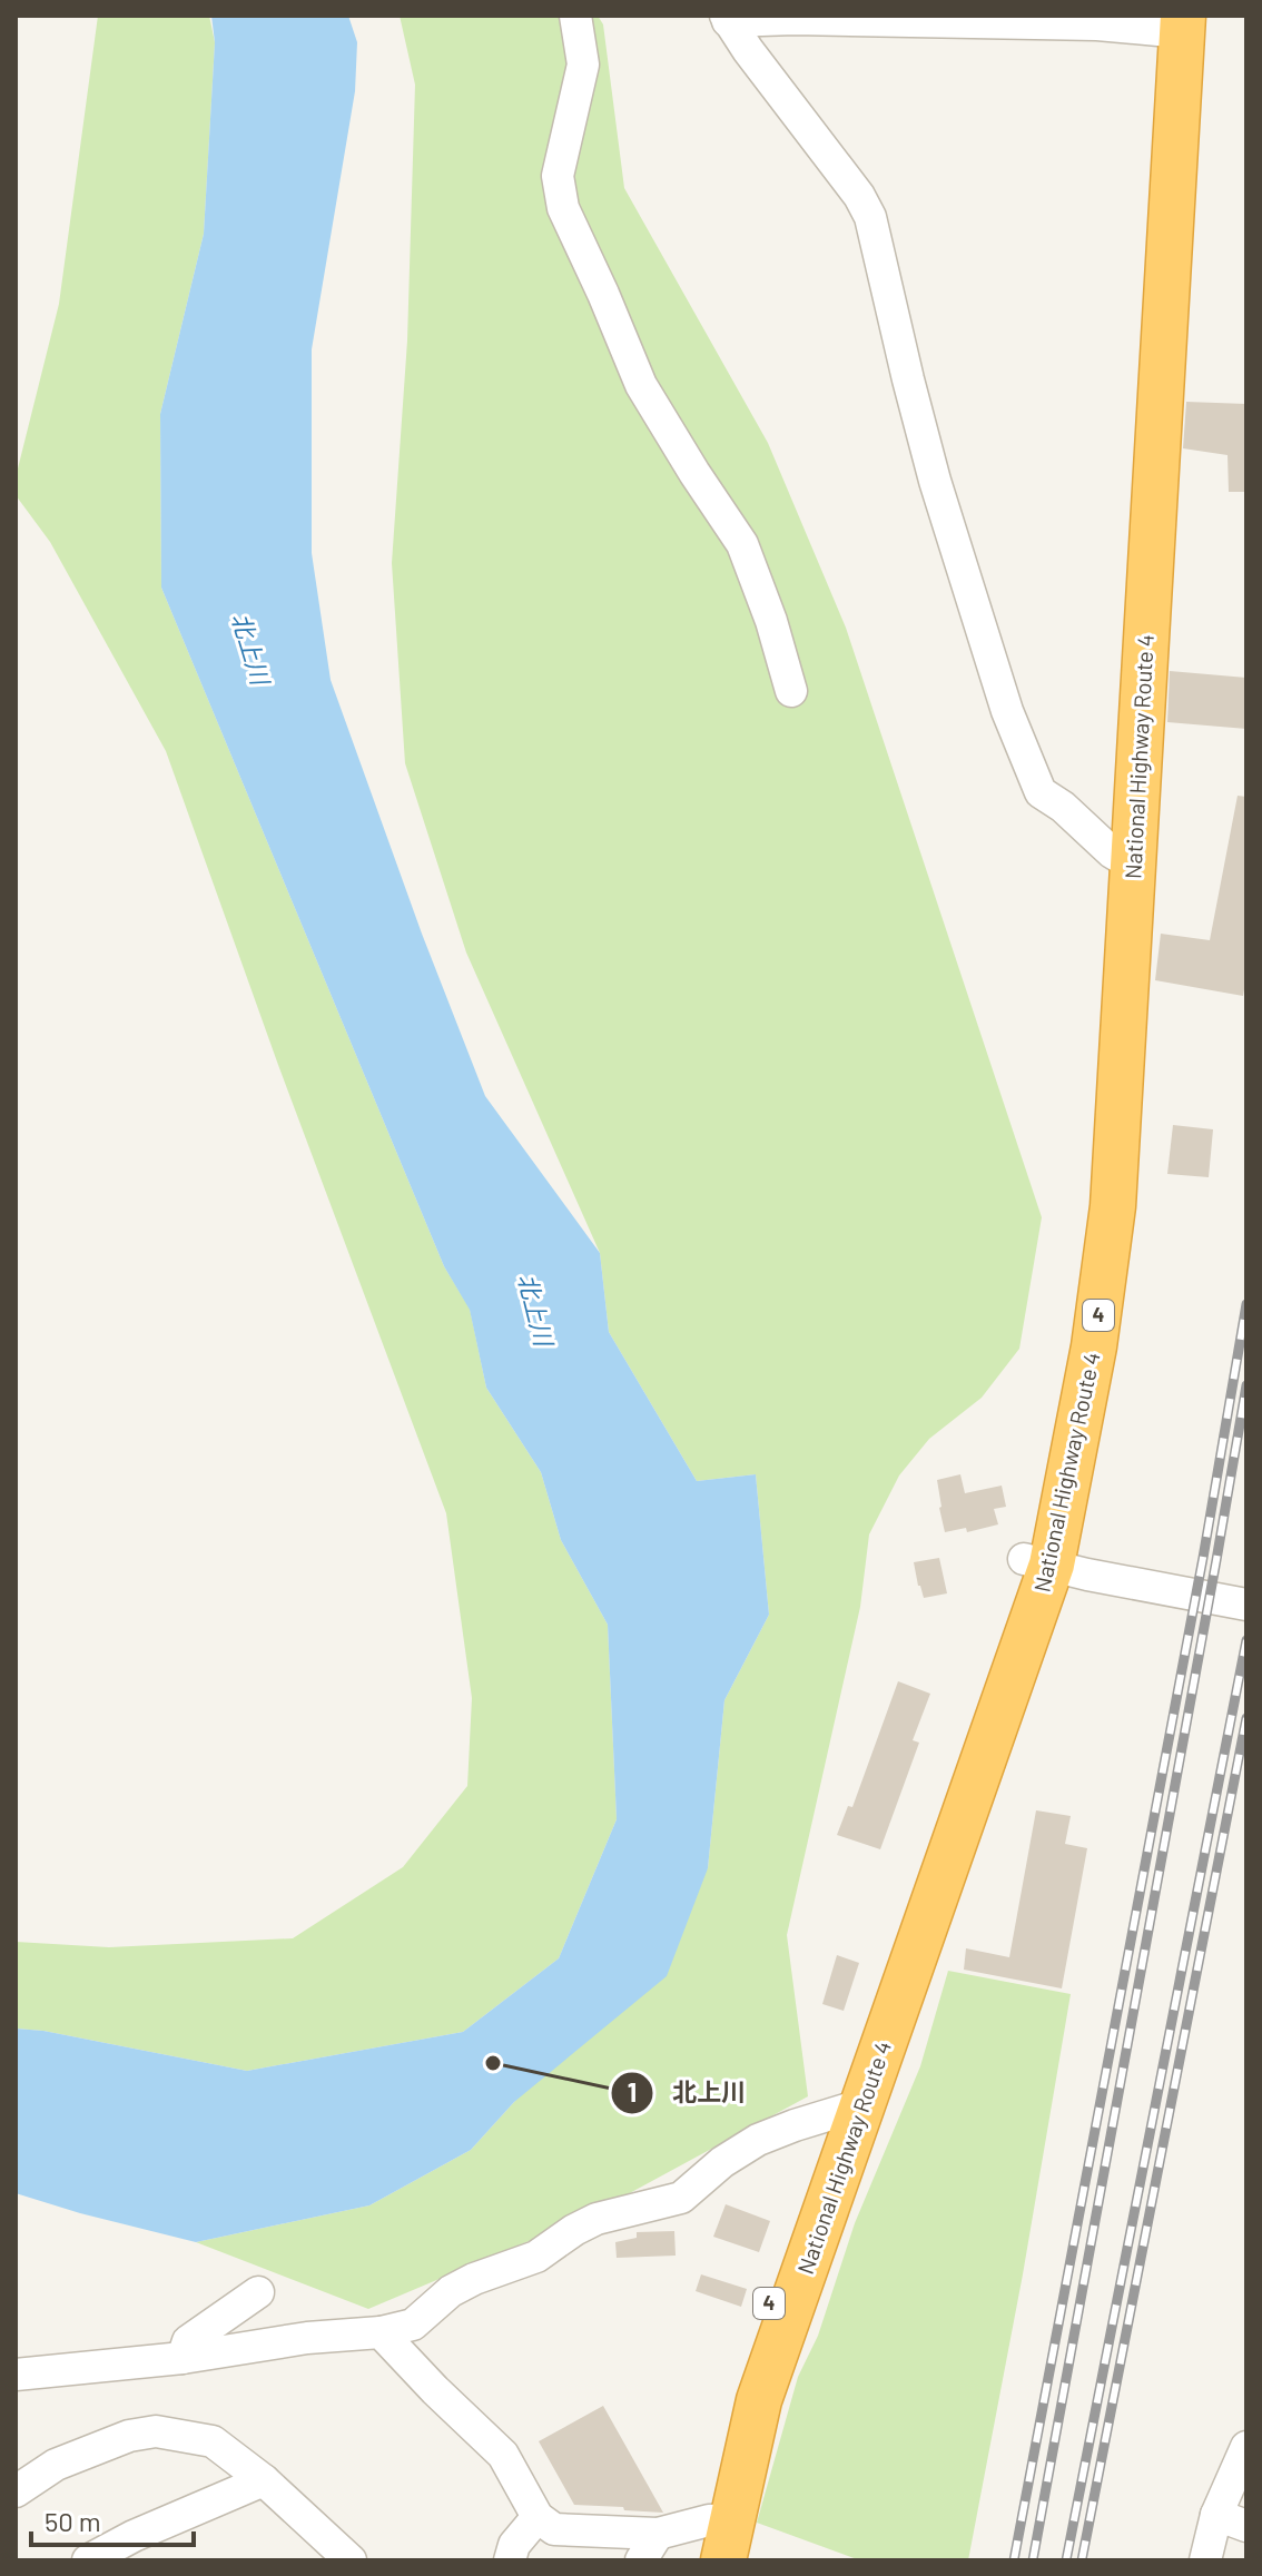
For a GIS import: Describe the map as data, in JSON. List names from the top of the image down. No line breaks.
{"streets":{"highway":["National Highway Route 4","4"]},"water":["北上川"],"places":["北上川"],"scale_bar":"50 m"}
